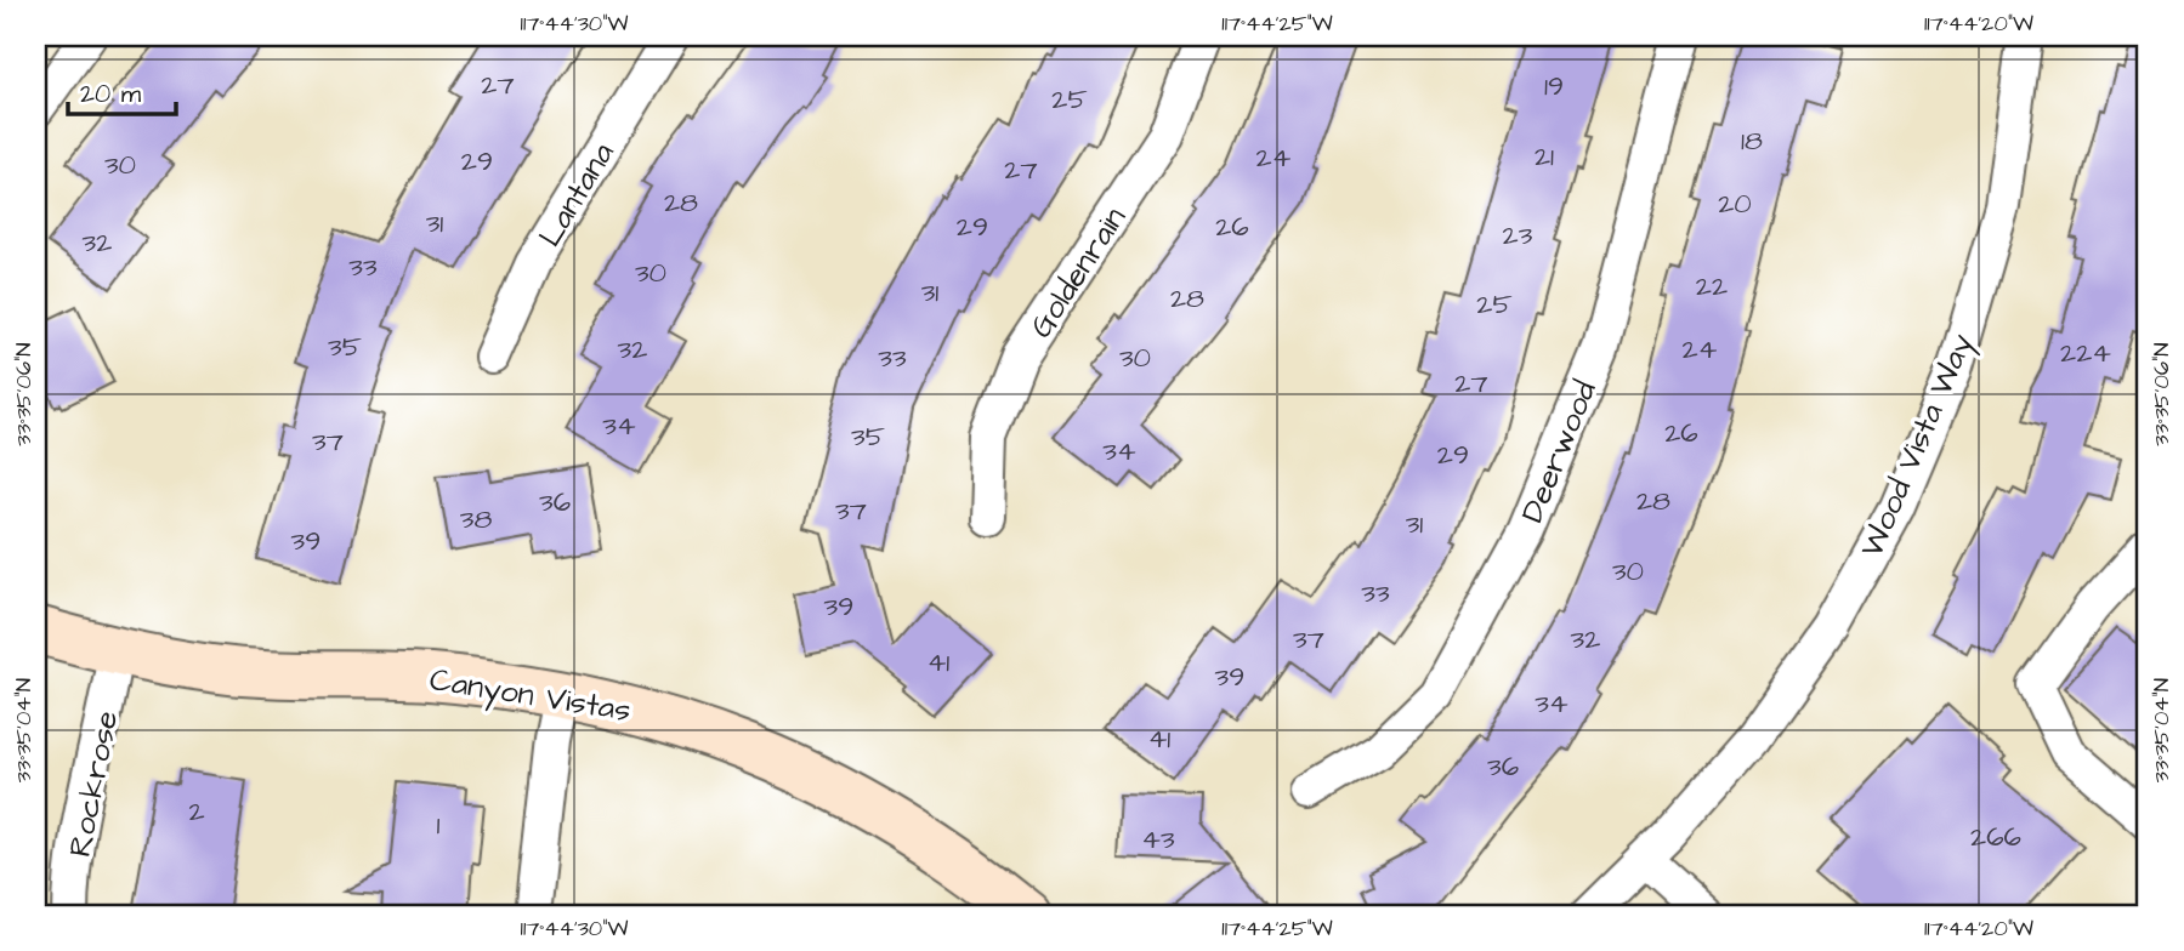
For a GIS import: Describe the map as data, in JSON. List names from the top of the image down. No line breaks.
{"streets":{"street":["Lantana","Goldenrain","Wood Vista Way","Deerwood","Canyon Vistas","Rockrose"]},"crossings":[["Canyon Vistas","Rockrose"]],"house_numbers":["27","19","25","18","21","24","29","30","27","28","20","31","29","26","23","32","33","30","22","31","28","25","35","32","24","224","33","30","27","34","26","35","37","34","29","28","36","37","38","31","39","30","33","39","37","32","41","39","34","41","36","2","1","266","43"],"scale_bar":"20 m","coordinates":["117°44'30\"W","117°44'25\"W","117°44'20\"W","33°35'06\"N","33°35'04\"N"]}
